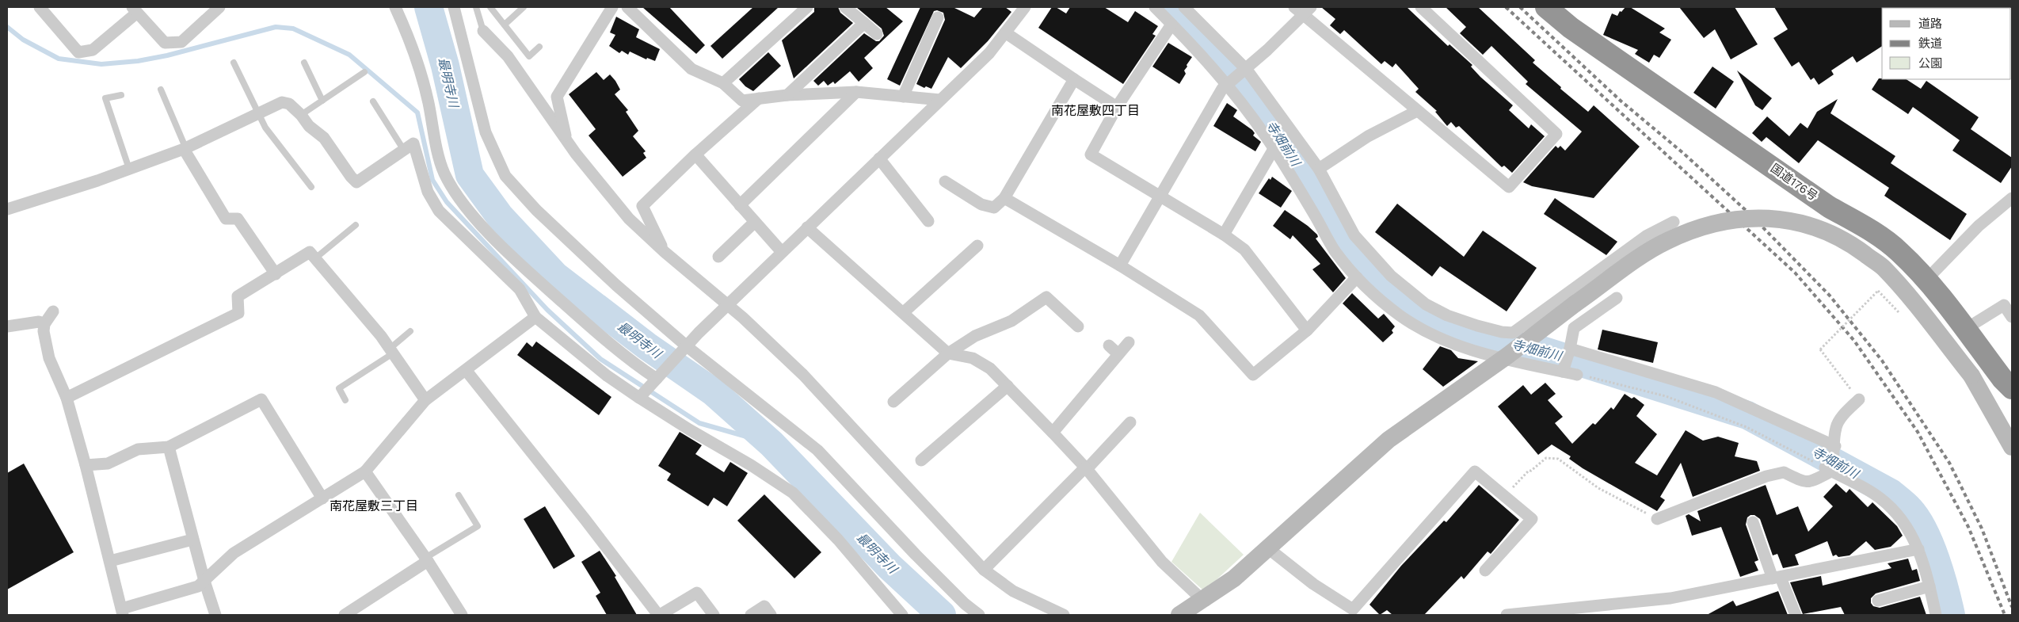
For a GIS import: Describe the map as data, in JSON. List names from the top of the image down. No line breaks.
{"streets":{"highway":["国道176号"]},"districts":["南花屋敷四丁目","南花屋敷三丁目"],"water":["最明寺川","寺畑前川"],"legend":["道路","鉄道","公園"]}
